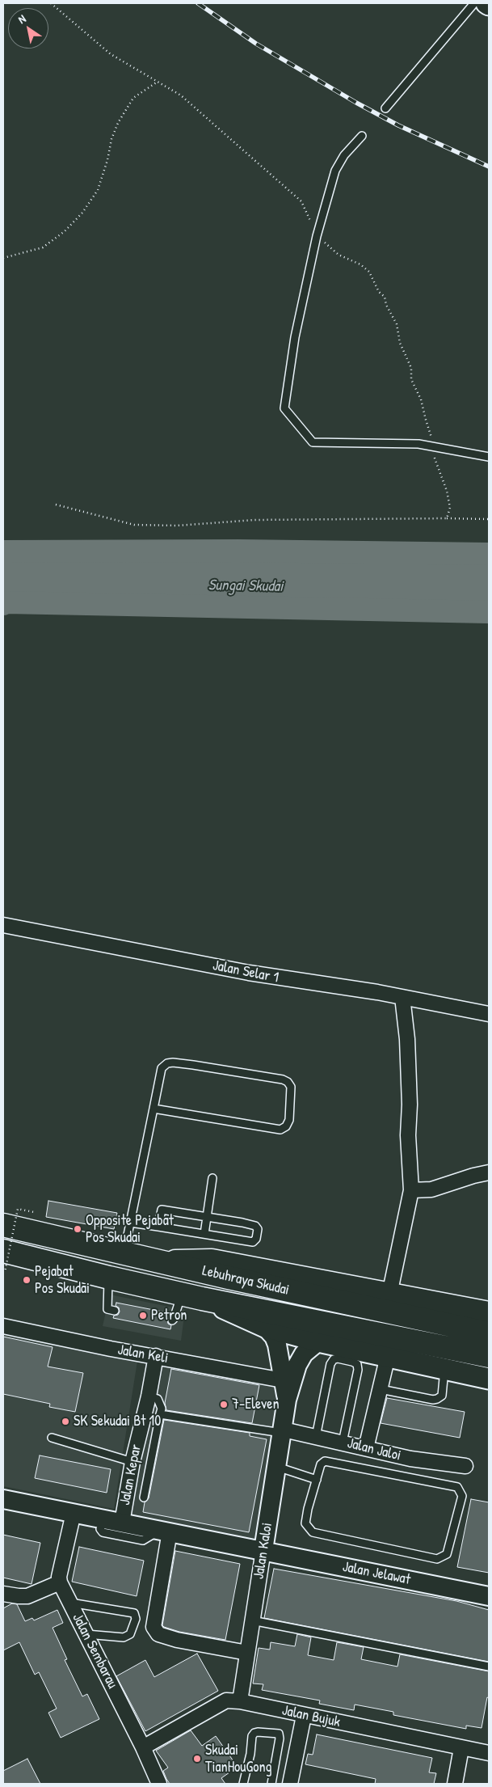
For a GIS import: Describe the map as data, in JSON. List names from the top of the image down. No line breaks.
{"streets":{"main road":["Lebuhraya Skudai"],"street":["Jalan Selar 1","Jalan Keli","Jalan Jaloi","Jalan Kepar","Jalan Kaloi","Jalan Jelawat","Jalan Sembarau","Jalan Bujuk"]},"crossings":[["Jalan Keli","Jalan Kepar"],["Jalan Keli","Jalan Kaloi"],["Jalan Jaloi","Jalan Kaloi"],["Jalan Kepar","Jalan Jelawat"],["Jalan Kaloi","Jalan Jelawat"],["Jalan Kaloi","Jalan Bujuk"],["Jalan Sembarau","Jalan Bujuk"]],"water":["Sungai Skudai"],"places":["Opposite Pejabat Pos Skudai","Pejabat Pos Skudai","Petron","7-Eleven","SK Sekudai Bt 10","Skudai TianHouGong"],"north":"top left"}
